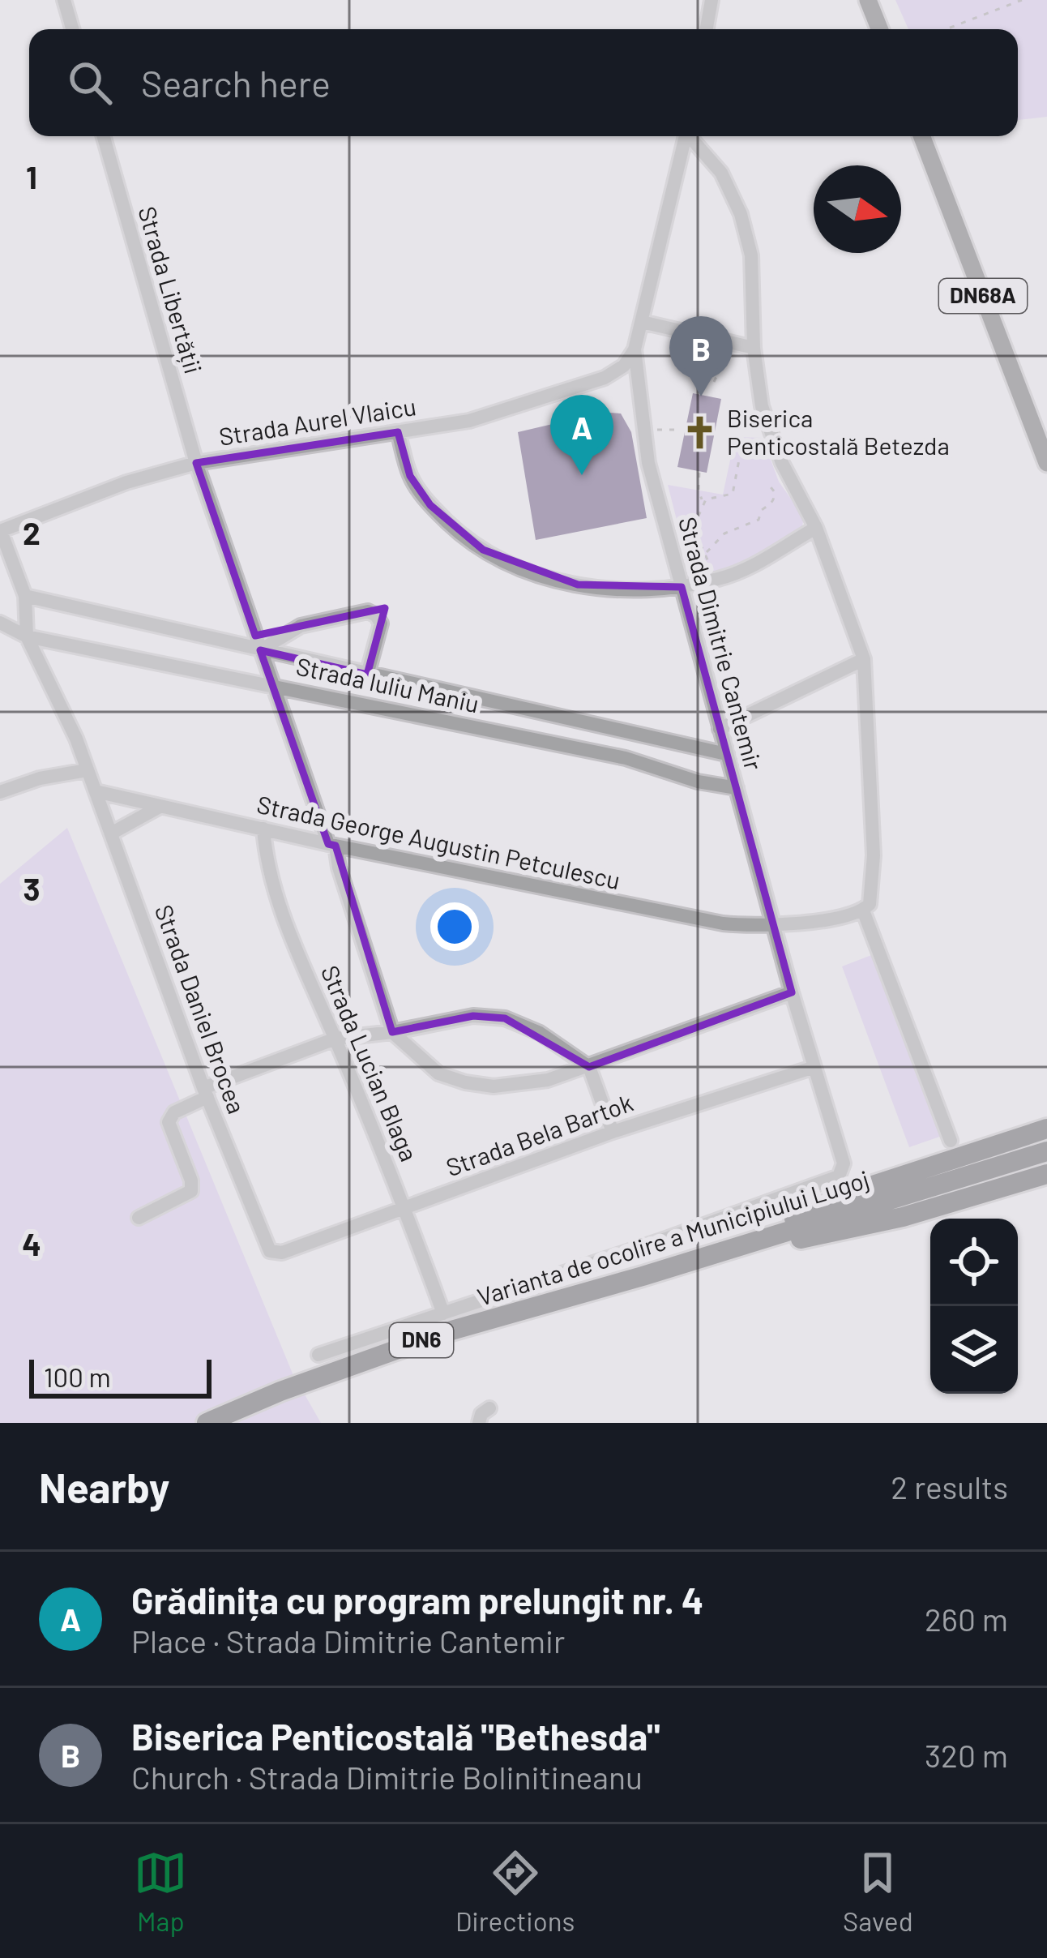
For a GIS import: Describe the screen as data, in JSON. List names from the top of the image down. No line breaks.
{"streets":{"highway":["Varianta de ocolire a Municipiului Lugoj","DN6"],"main road":["DN68A"],"street":["Strada Libertății","Strada Aurel Vlaicu","Strada Dimitrie Cantemir","Strada Iuliu Maniu","Strada George Augustin Petculescu","Strada Daniel Brocea","Strada Lucian Blaga","Strada Bela Bartok"]},"crossings":[["Strada Libertății","Strada Aurel Vlaicu"],["Strada Libertății","Strada Iuliu Maniu"],["Strada Libertății","Strada George Augustin Petculescu"],["Strada Aurel Vlaicu","Strada Dimitrie Cantemir"],["Strada Dimitrie Cantemir","Strada Iuliu Maniu"],["Strada Dimitrie Cantemir","Strada George Augustin Petculescu"],["Strada Dimitrie Cantemir","Strada Lucian Blaga"],["Strada Dimitrie Cantemir","Strada Bela Bartok"],["Strada Iuliu Maniu","Strada Daniel Brocea"],["Strada George Augustin Petculescu","Strada Daniel Brocea"],["Strada George Augustin Petculescu","Strada Lucian Blaga"],["Strada Daniel Brocea","Strada Bela Bartok"],["Strada Lucian Blaga","Strada Bela Bartok"],["Varianta de ocolire a Municipiului Lugoj","DN6"]],"places":{"church":["Biserica Penticostală Betezda"]},"scale_bar":"100 m","north":"right","page":{"search":"Search here","pins":["B","A"],"scale":"100 m","heading":["Nearby","2 results"],"list":[{"mark":"A","name":"Grădinița cu program prelungit nr. 4","note":"Place · Strada Dimitrie Cantemir","value":"260 m"},{"mark":"B","name":"Biserica Penticostală \"Bethesda\"","note":"Church · Strada Dimitrie Bolinitineanu","value":"320 m"}],"nav":["Map","Directions","Saved"]},"grid":{"rows":["1","2","3","4"]}}
